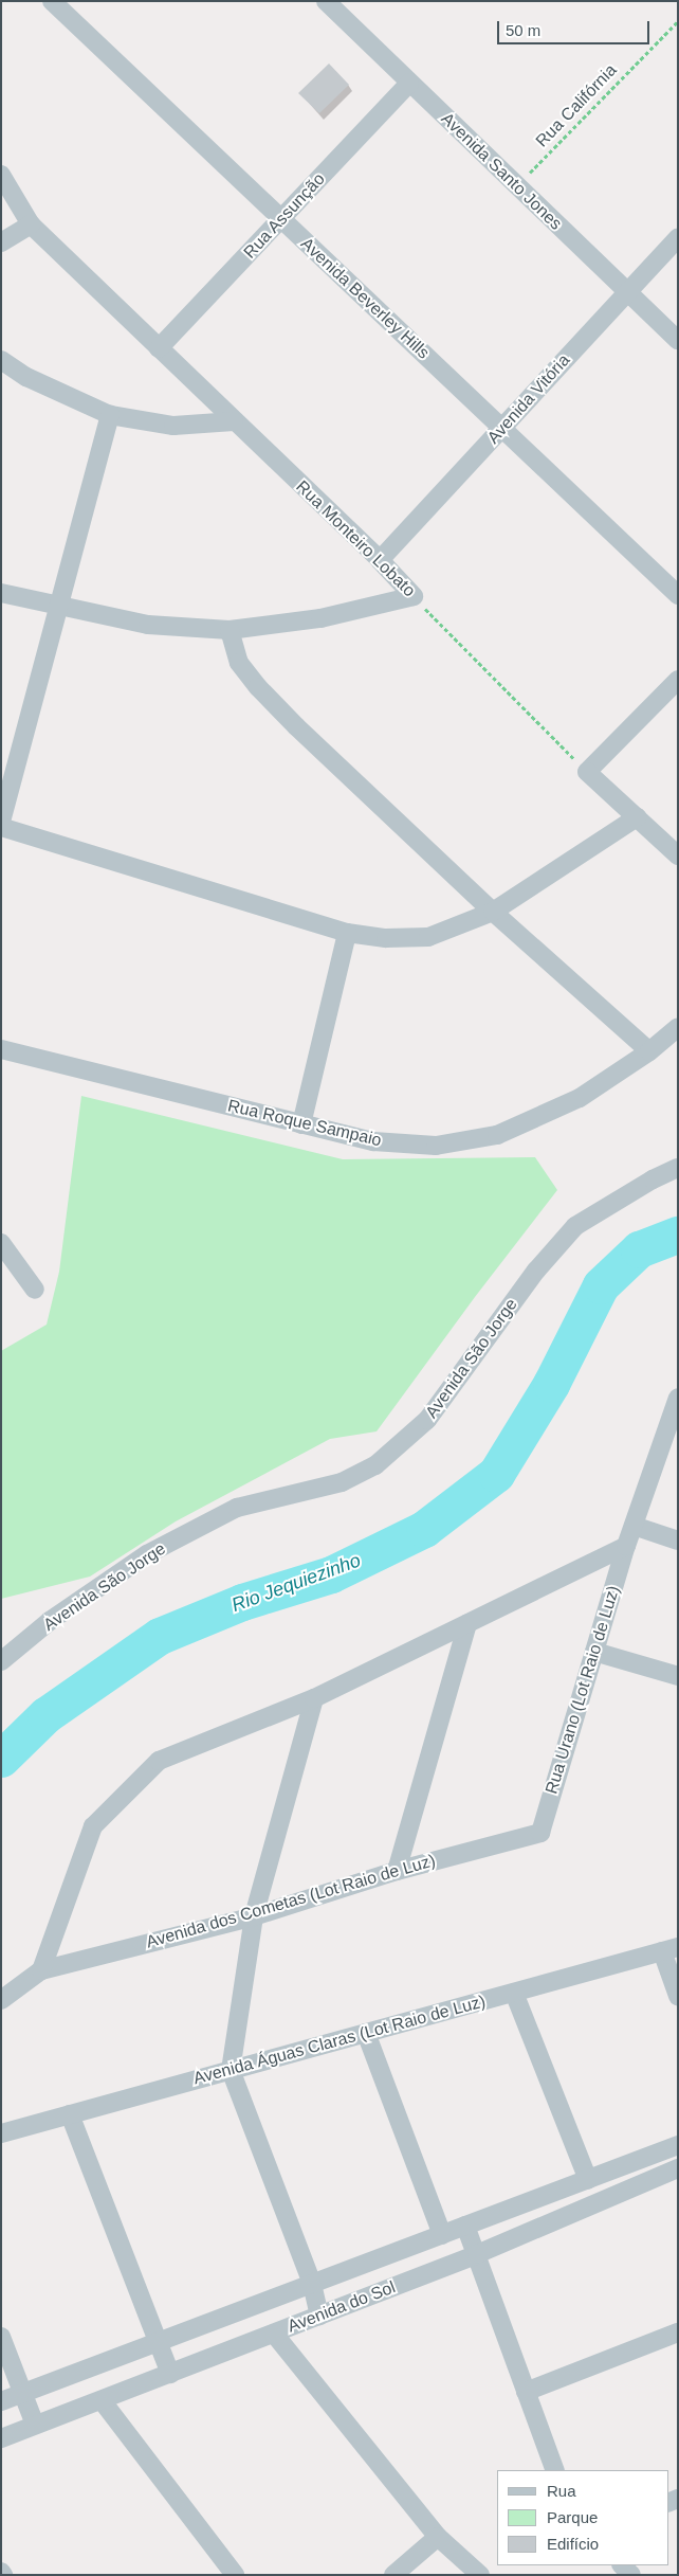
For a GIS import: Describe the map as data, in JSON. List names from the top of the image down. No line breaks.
{"streets":{"street":["Avenida Santo Jones","Rua Assunção","Avenida Beverley Hills","Avenida Vitória","Rua Monteiro Lobato","Rua Roque Sampaio","Avenida São Jorge","Rua Urano (Lot Raio de Luz)","Avenida dos Cometas (Lot Raio de Luz)","Avenida Águas Claras (Lot Raio de Luz)","Avenida do Sol"],"path":["Rua Califórnia"]},"crossings":[["Rua Califórnia","Avenida Santo Jones"],["Avenida Santo Jones","Rua Assunção"],["Avenida Santo Jones","Avenida Vitória"],["Rua Assunção","Avenida Beverley Hills"],["Rua Assunção","Rua Monteiro Lobato"],["Avenida Beverley Hills","Avenida Vitória"],["Avenida Vitória","Rua Monteiro Lobato"],["Rua Urano (Lot Raio de Luz)","Avenida dos Cometas (Lot Raio de Luz)"]],"water":["Rio Jequiezinho"],"legend":["Rua","Parque","Edifício"],"scale_bar":"50 m"}
